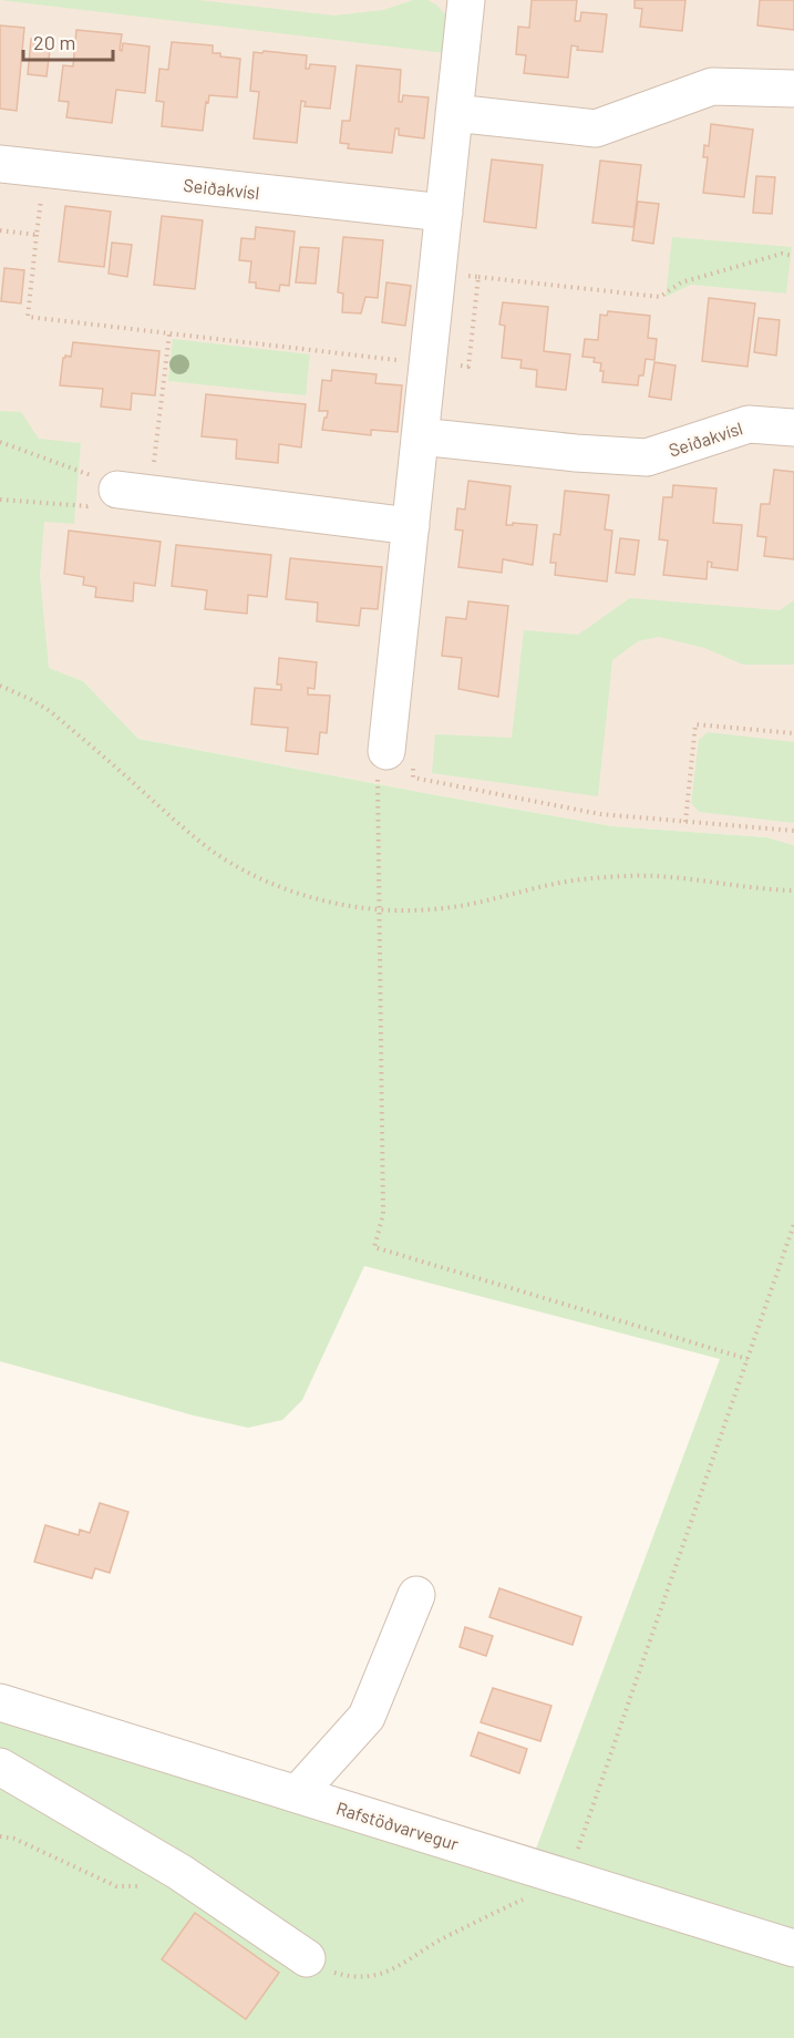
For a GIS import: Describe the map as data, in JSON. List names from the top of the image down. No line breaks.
{"streets":{"street":["Seiðakvísl","Rafstöðvarvegur"]},"scale_bar":"20 m"}
